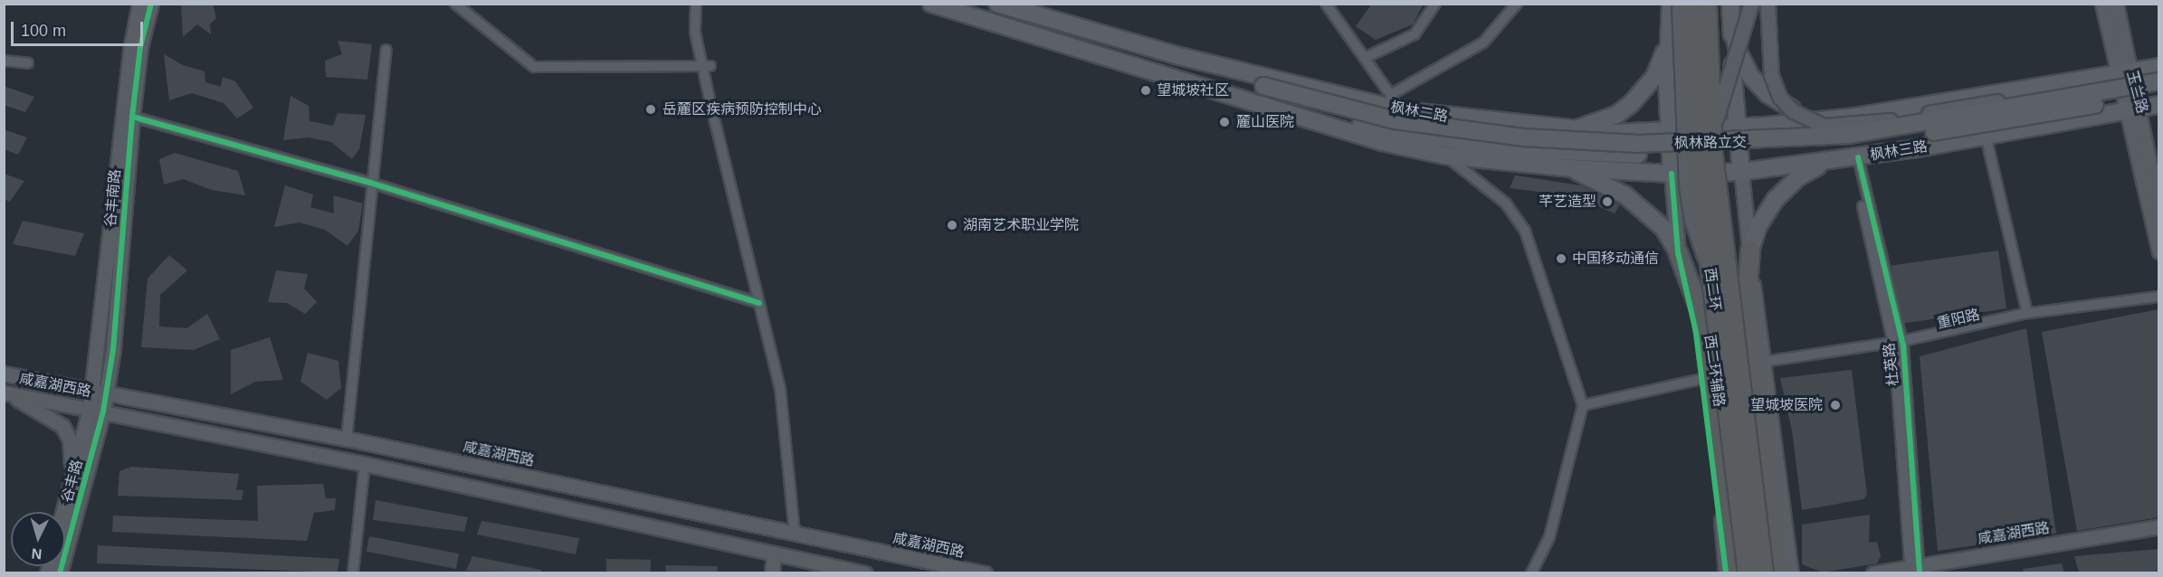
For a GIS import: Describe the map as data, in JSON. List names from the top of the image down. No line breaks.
{"streets":{"highway":["西二环"],"main road":["枫林二路","枫林路立交","枫林三路"],"street":["玉兰路","谷丰南路","重阳路","杜英路","西二环辅路","咸嘉湖西路","谷丰路"]},"crossings":[["玉兰路","枫林三路"],["枫林二路","枫林路立交"],["枫林三路","杜英路"],["枫林三路","西二环辅路"],["谷丰南路","咸嘉湖西路"],["谷丰南路","谷丰路"],["重阳路","杜英路"],["杜英路","咸嘉湖西路"],["咸嘉湖西路","谷丰路"]],"places":["望城坡社区","岳麓区疾病预防控制中心","麓山医院","芊艺造型","湖南艺术职业学院","中国移动通信","望城坡医院"],"scale_bar":"100 m","north":"bottom"}
